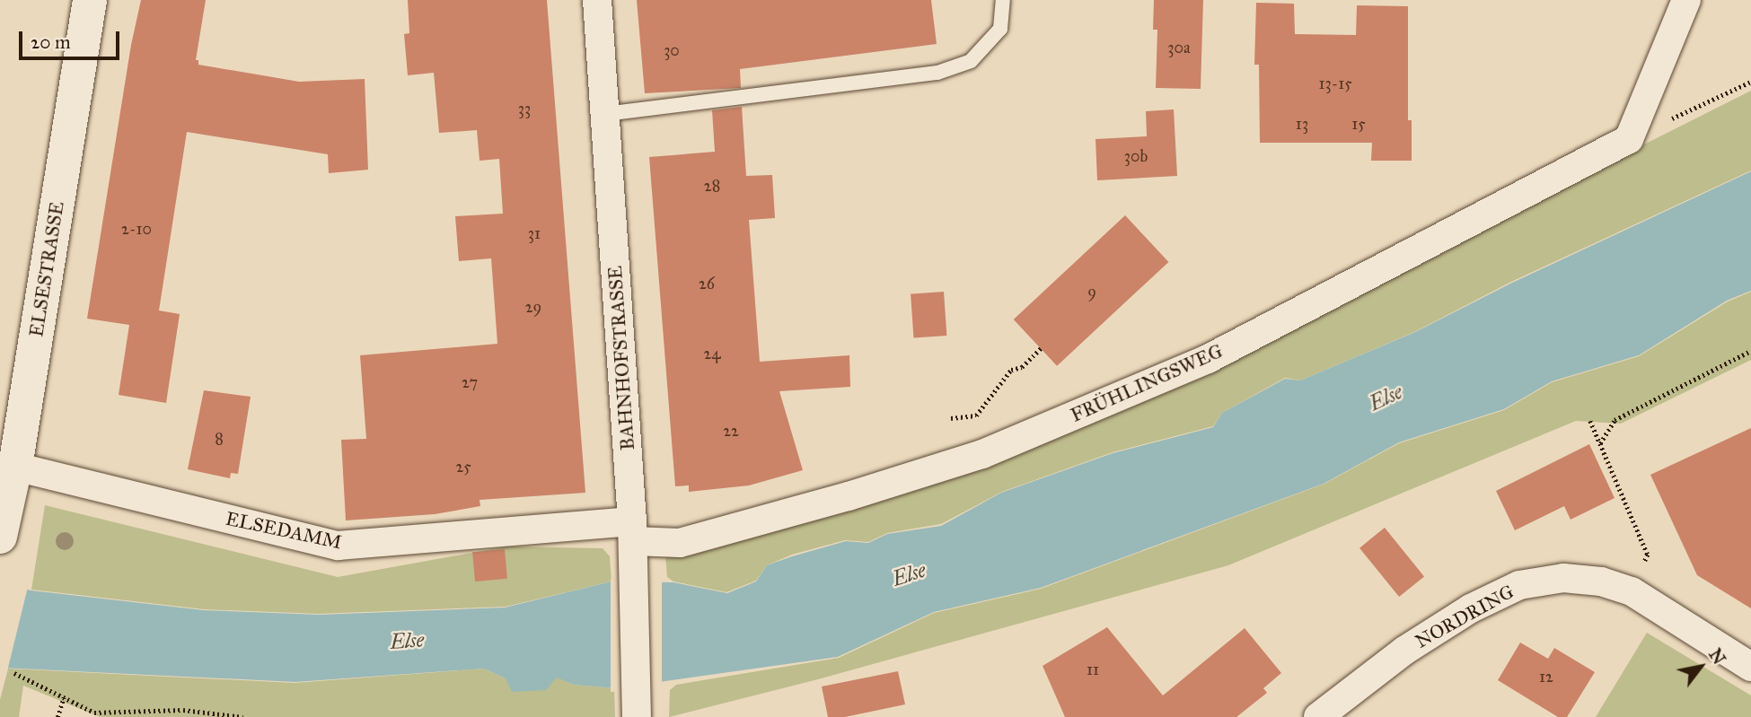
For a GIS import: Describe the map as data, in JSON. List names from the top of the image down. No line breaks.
{"streets":{"street":["ELSESTRASSE","BAHNHOFSTRASSE","FRÜHLINGSWEG","ELSEDAMM","NORDRING"]},"crossings":[["ELSESTRASSE","ELSEDAMM"],["BAHNHOFSTRASSE","FRÜHLINGSWEG"],["BAHNHOFSTRASSE","ELSEDAMM"],["FRÜHLINGSWEG","ELSEDAMM"]],"water":["Else"],"house_numbers":["30a","30","13-15","33","13","15","30b","28","2-10","31","26","9","29","24","27","22","8","25","11","12"],"scale_bar":"20 m","north":"top right"}
